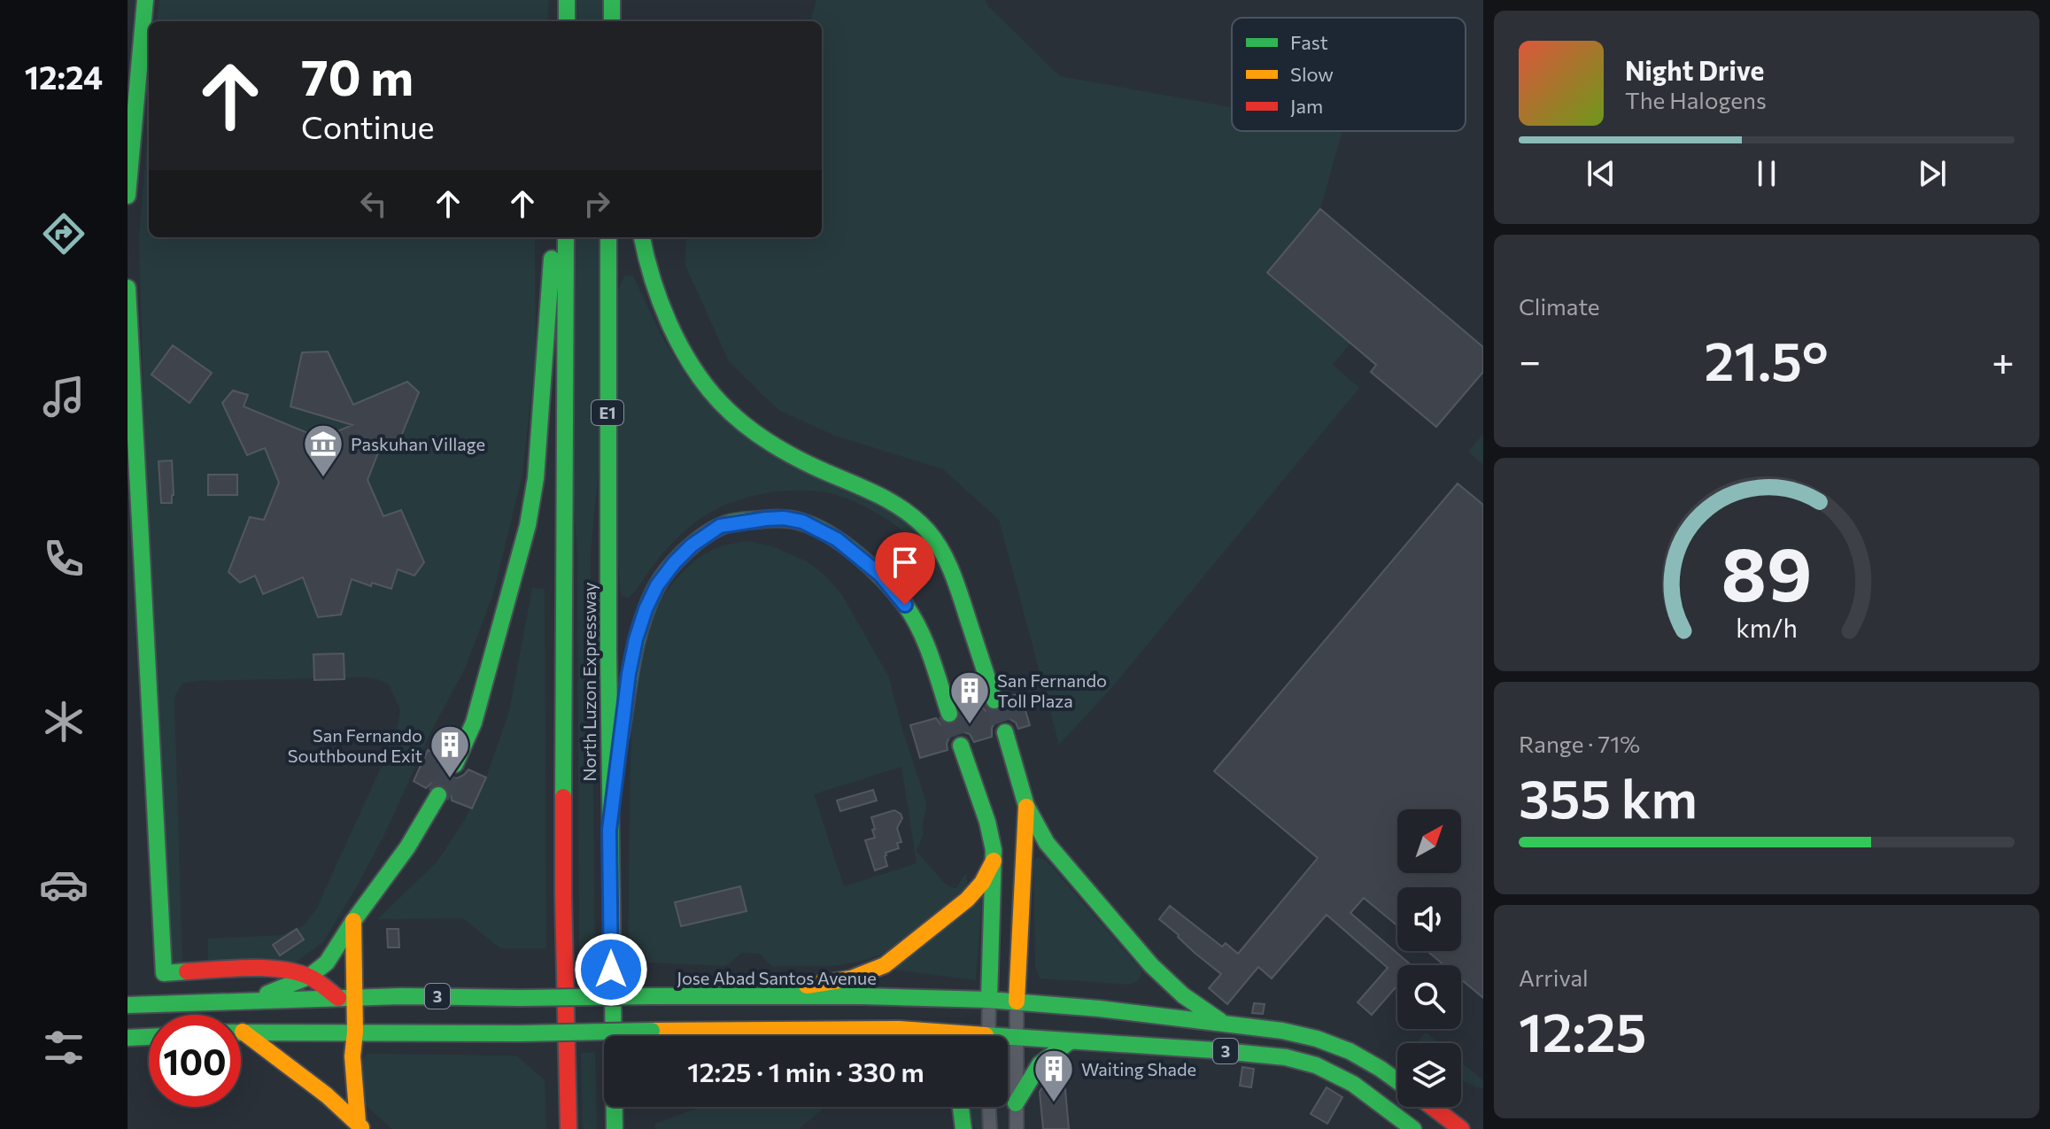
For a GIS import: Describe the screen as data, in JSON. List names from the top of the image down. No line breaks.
{"streets":{"main road":["E1","North Luzon Expressway","Jose Abad Santos Avenue","3"]},"places":{"museum":["Paskuhan Village"],"building":["San Fernando Toll Plaza","San Fernando Southbound Exit","Waiting Shade"]},"legend":["Fast","Slow","Jam"],"north":"top right","page":{"tabs":"12:24","turn":["70 m","Continue"],"song":["Night Drive","The Halogens"],"tile":["Climate",["Range · 71%","355 km"],["Arrival","12:25"]],"heat":["−","21.5°","+"],"limit":"100","trip":"12:25 · 1 min · 330 m","gauge":["89","km/h"]}}
